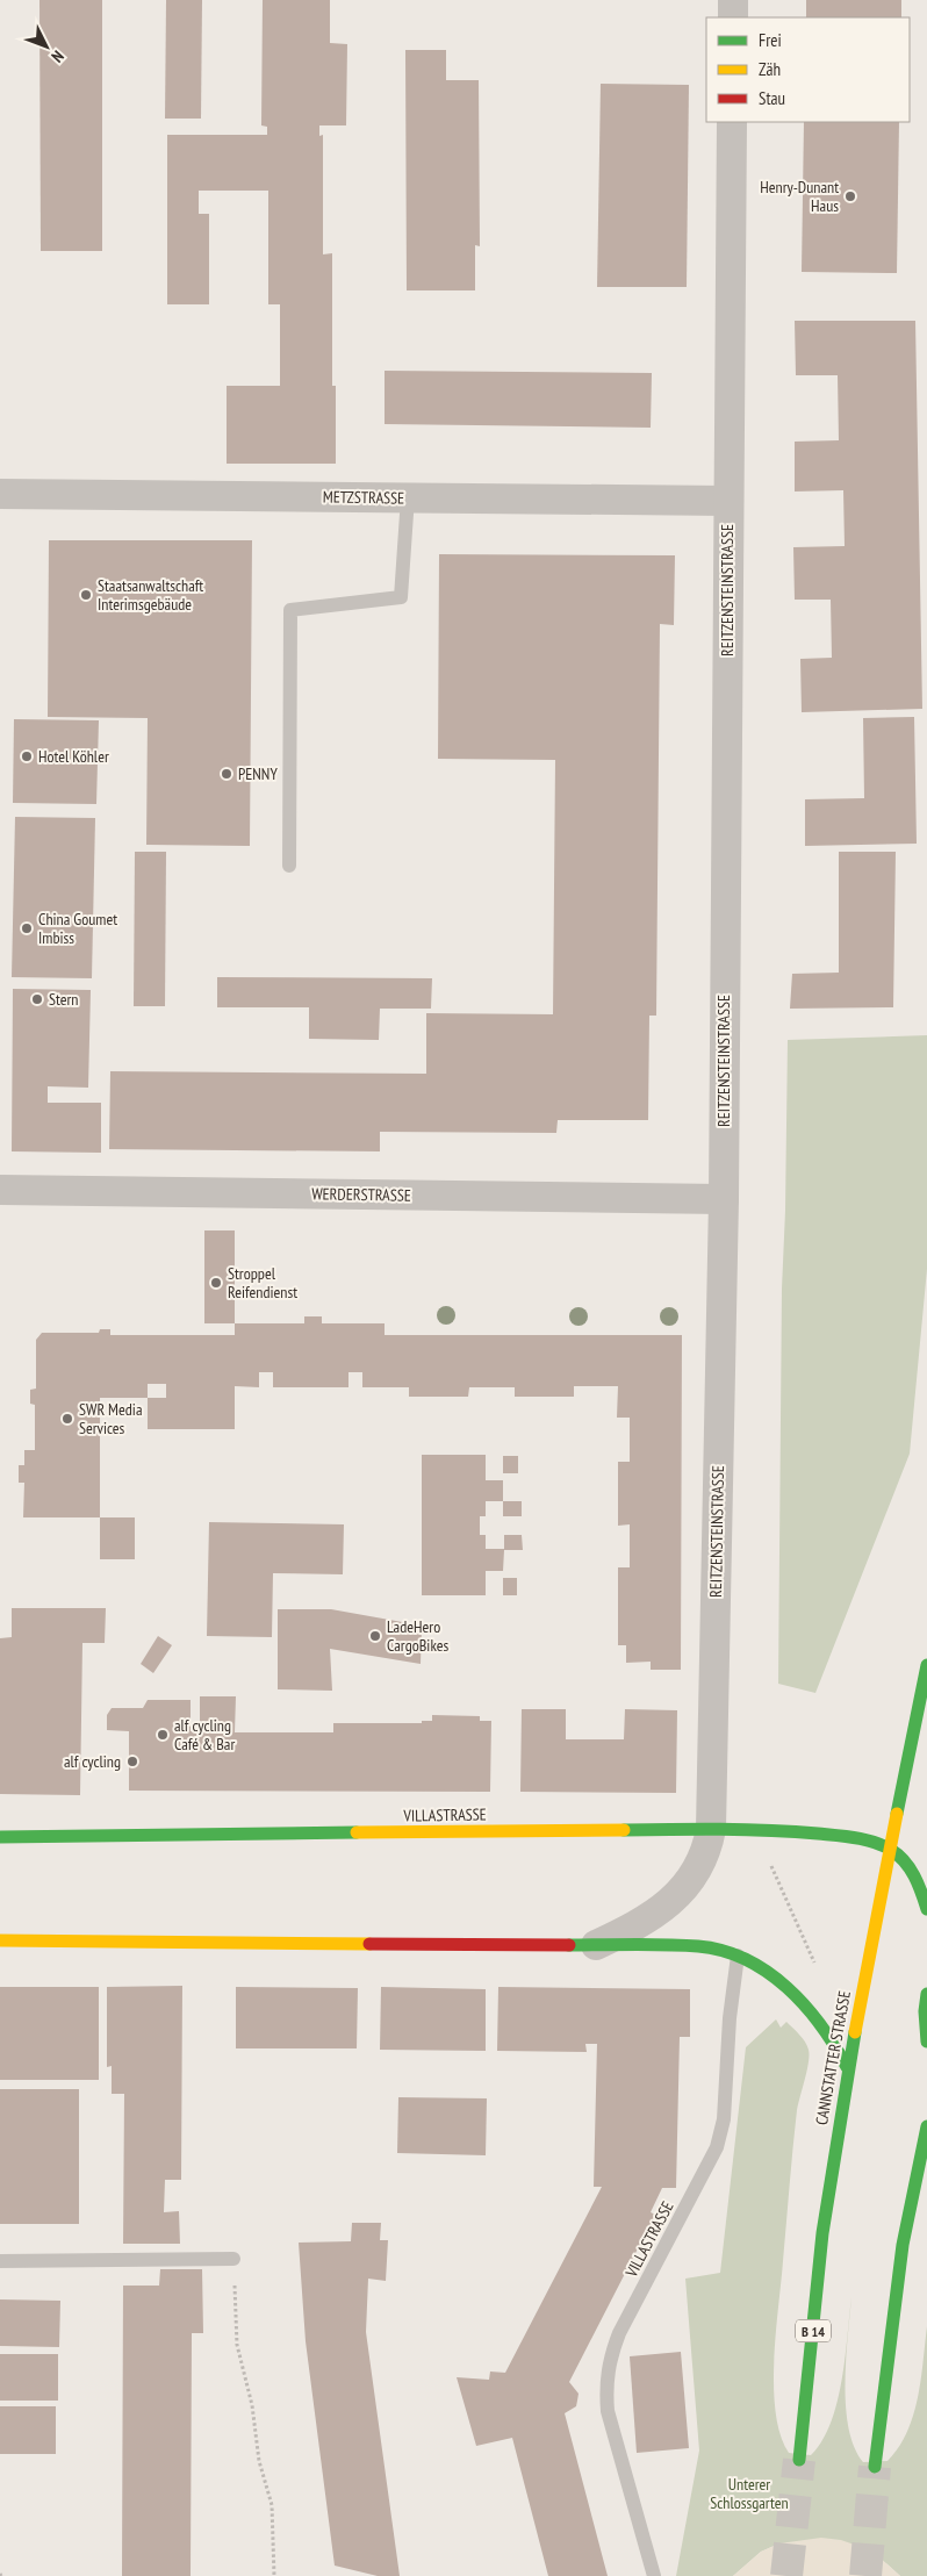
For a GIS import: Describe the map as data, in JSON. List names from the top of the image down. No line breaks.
{"streets":{"street":["METZSTRASSE","REITZENSTEINSTRASSE","WERDERSTRASSE","VILLASTRASSE","CANNSTATTER STRASSE","B 14"]},"crossings":[["METZSTRASSE","REITZENSTEINSTRASSE"],["REITZENSTEINSTRASSE","WERDERSTRASSE"],["REITZENSTEINSTRASSE","VILLASTRASSE"],["VILLASTRASSE","CANNSTATTER STRASSE"]],"parks":["Unterer Schlossgarten"],"places":["Henry-Dunant Haus","Staatsanwaltschaft Interimsgebäude","Hotel Köhler","PENNY","China Goumet Imbiss","Stern","Stroppel Reifendienst","SWR Media Services","LadeHero CargoBikes","alf cycling Café & Bar","alf cycling"],"legend":["Frei","Zäh","Stau"],"north":"bottom right"}
